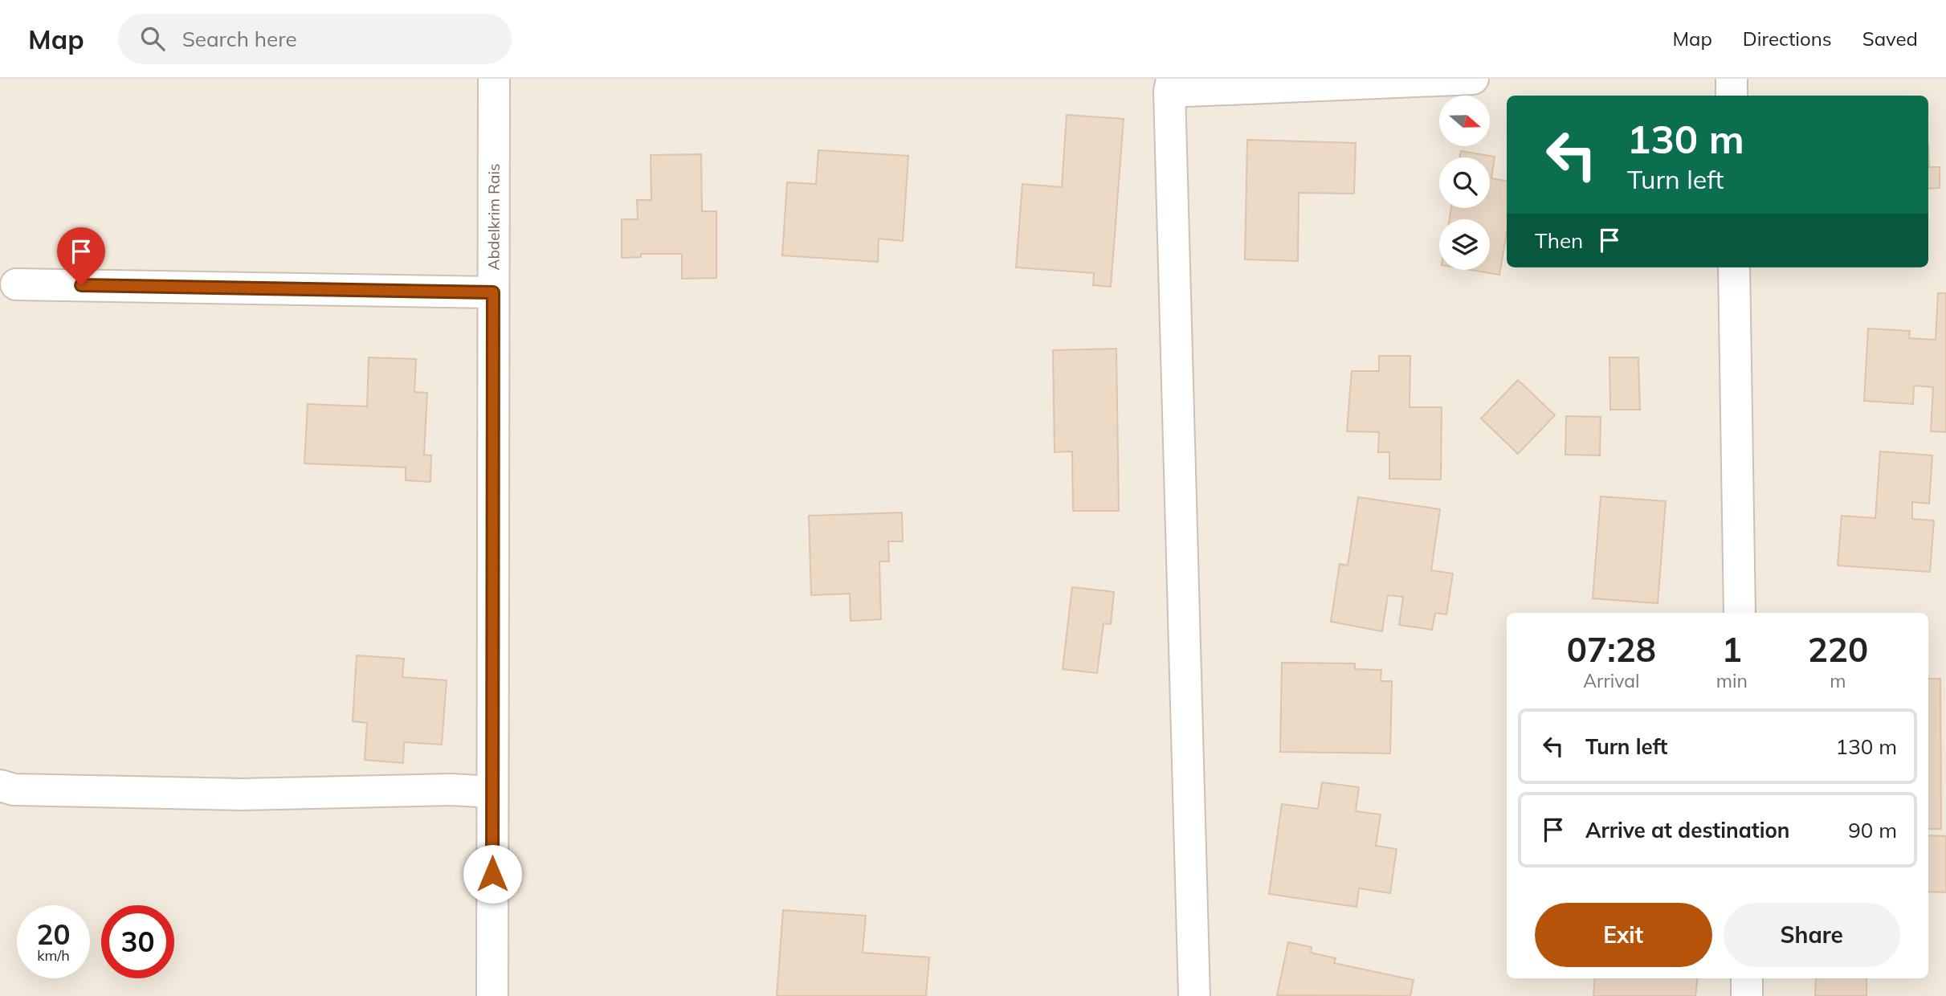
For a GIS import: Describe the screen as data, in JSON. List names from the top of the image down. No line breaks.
{"streets":{"street":["Abdelkrim Rais"]},"north":"right","page":{"header":"Map","search":"Search here","nav":["Map","Directions","Saved"],"turn":["130 m","Turn left"],"then":"Then","eta":["07:28","Arrival","1","min","220","m"],"list":[{"name":"Turn left","value":"130 m"},{"name":"Arrive at destination","value":"90 m"}],"buttons":["Exit","Share"],"speed":"20 km/h","limit":"30"}}
